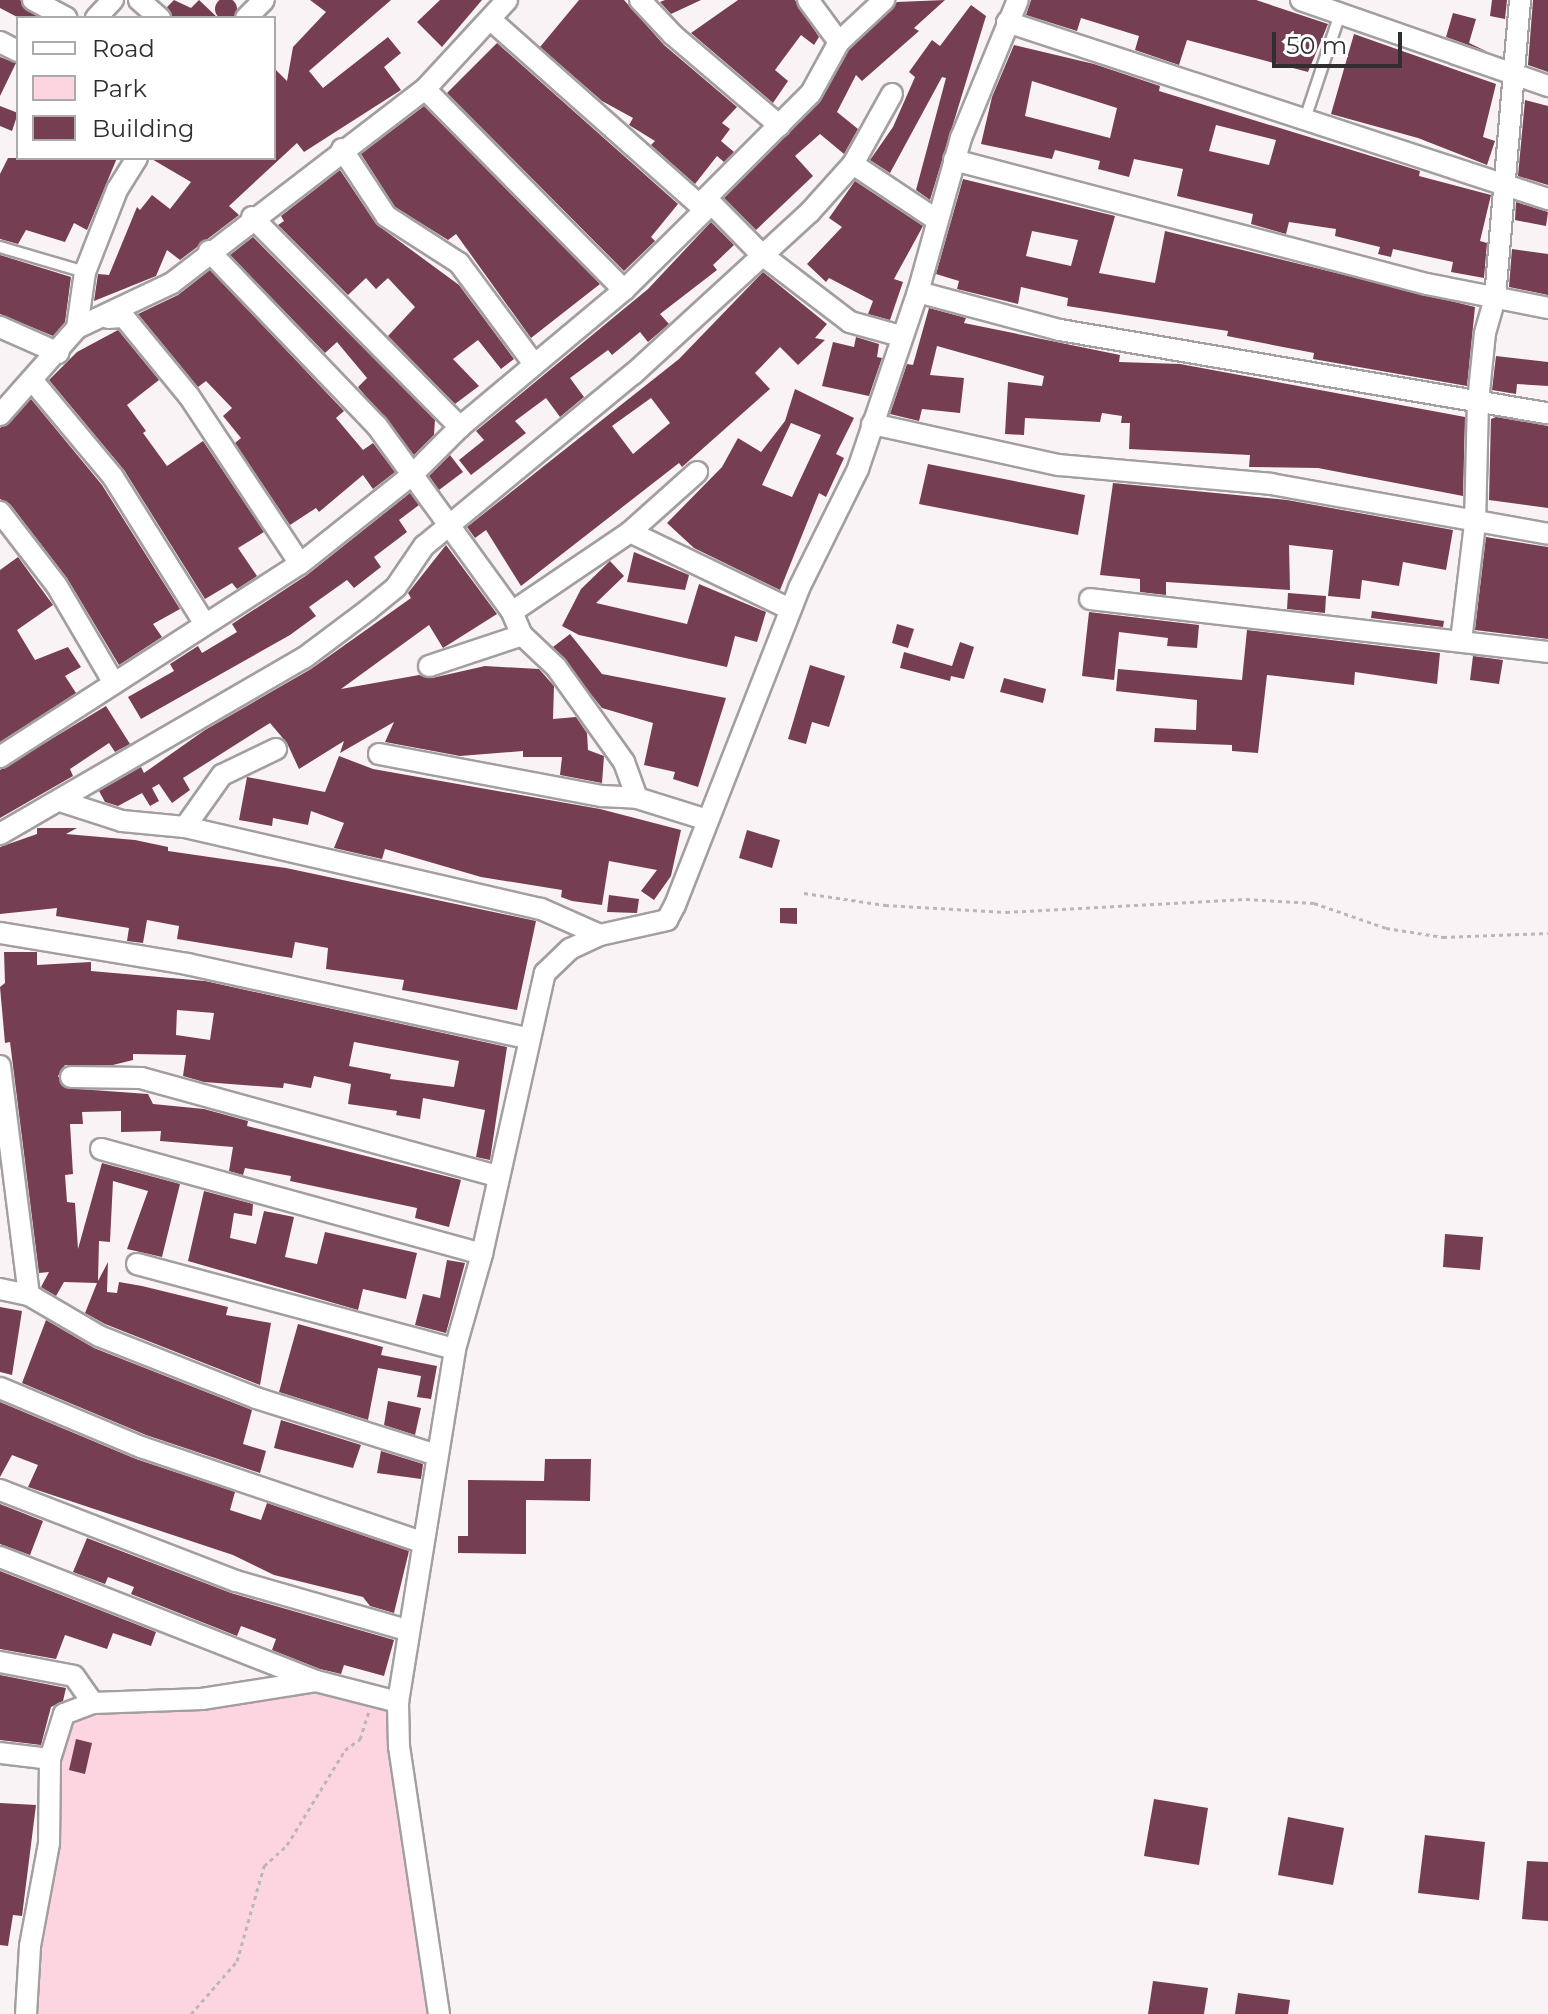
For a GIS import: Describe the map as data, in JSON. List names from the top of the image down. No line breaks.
{"legend":["Road","Park","Building"],"scale_bar":"50 m"}
